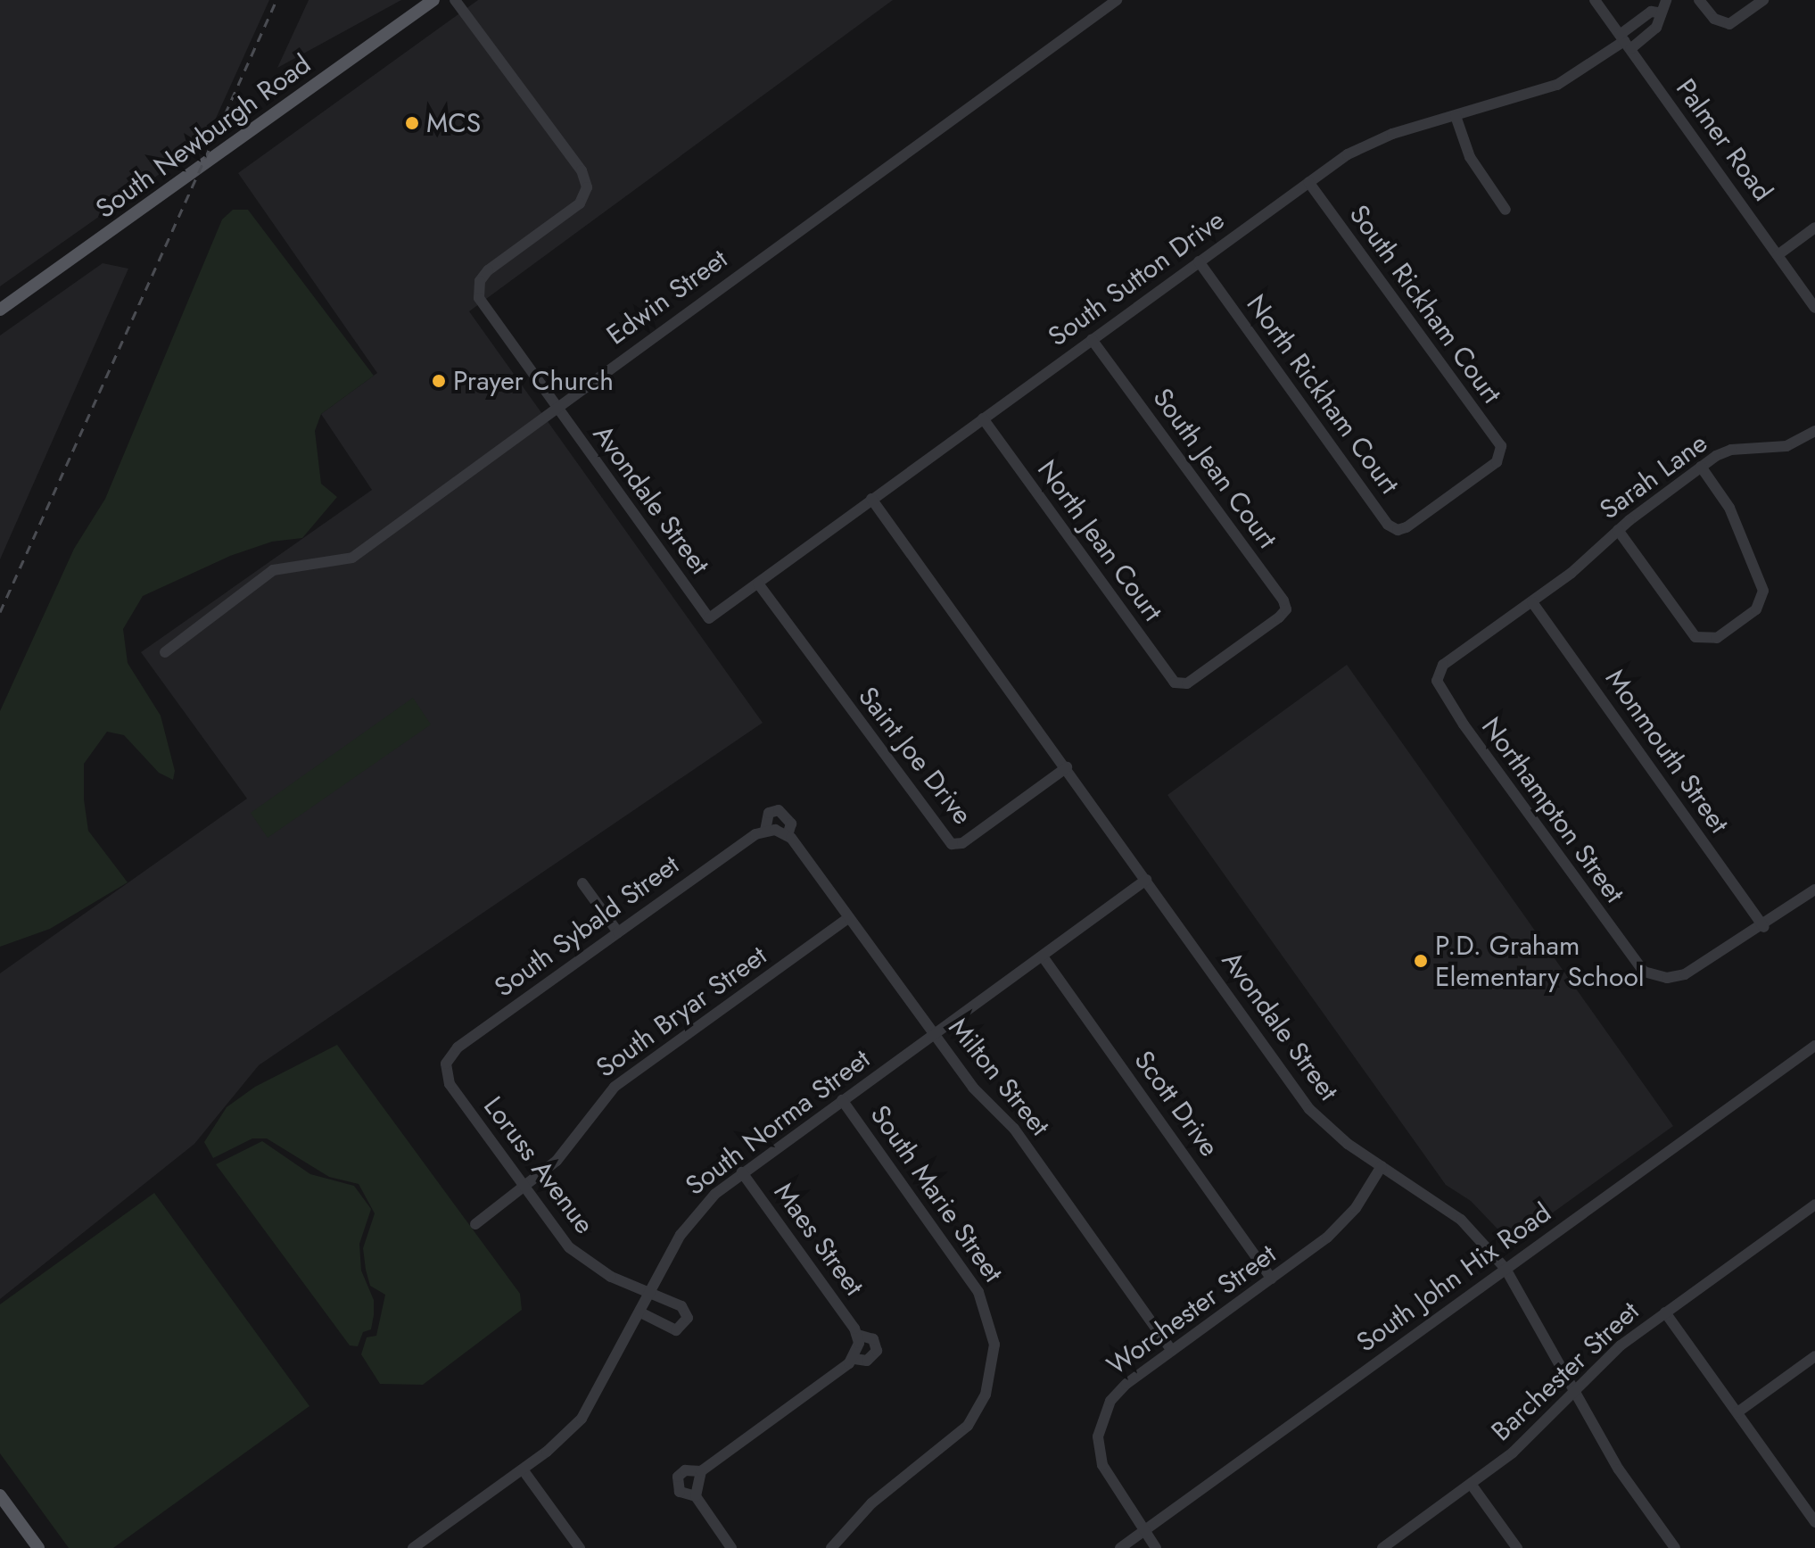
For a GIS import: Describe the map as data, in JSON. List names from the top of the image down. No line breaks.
{"streets":{"main road":["South Newburgh Road"],"street":["Palmer Road","South Sutton Drive","Edwin Street","South Rickham Court","North Rickham Court","South Jean Court","Sarah Lane","Avondale Street","North Jean Court","Monmouth Street","Saint Joe Drive","Northampton Street","South Sybald Street","South Bryar Street","Milton Street","Scott Drive","South Norma Street","Loruss Avenue","South Marie Street","Maes Street","South John Hix Road","Worchester Street","Barchester Street"]},"crossings":[["Palmer Road","South Sutton Drive"],["South Sutton Drive","South Rickham Court"],["South Sutton Drive","North Rickham Court"],["South Sutton Drive","South Jean Court"],["South Sutton Drive","Avondale Street"],["South Sutton Drive","North Jean Court"],["South Sutton Drive","Saint Joe Drive"],["Edwin Street","Avondale Street"],["South Rickham Court","North Rickham Court"],["South Jean Court","North Jean Court"],["Sarah Lane","Monmouth Street"],["Sarah Lane","Northampton Street"],["Avondale Street","Saint Joe Drive"],["Avondale Street","South Norma Street"],["Avondale Street","South John Hix Road"],["Avondale Street","Worchester Street"],["Avondale Street","Barchester Street"],["Monmouth Street","Northampton Street"],["South Sybald Street","Milton Street"],["South Sybald Street","Loruss Avenue"],["South Bryar Street","Milton Street"],["South Bryar Street","Loruss Avenue"],["Milton Street","South Norma Street"],["Milton Street","Worchester Street"],["Scott Drive","South Norma Street"],["Scott Drive","Worchester Street"],["South Norma Street","Loruss Avenue"],["South Norma Street","South Marie Street"],["South Norma Street","Maes Street"],["South John Hix Road","Worchester Street"]],"places":["MCS","Prayer Church","P.D. Graham Elementary School"]}
